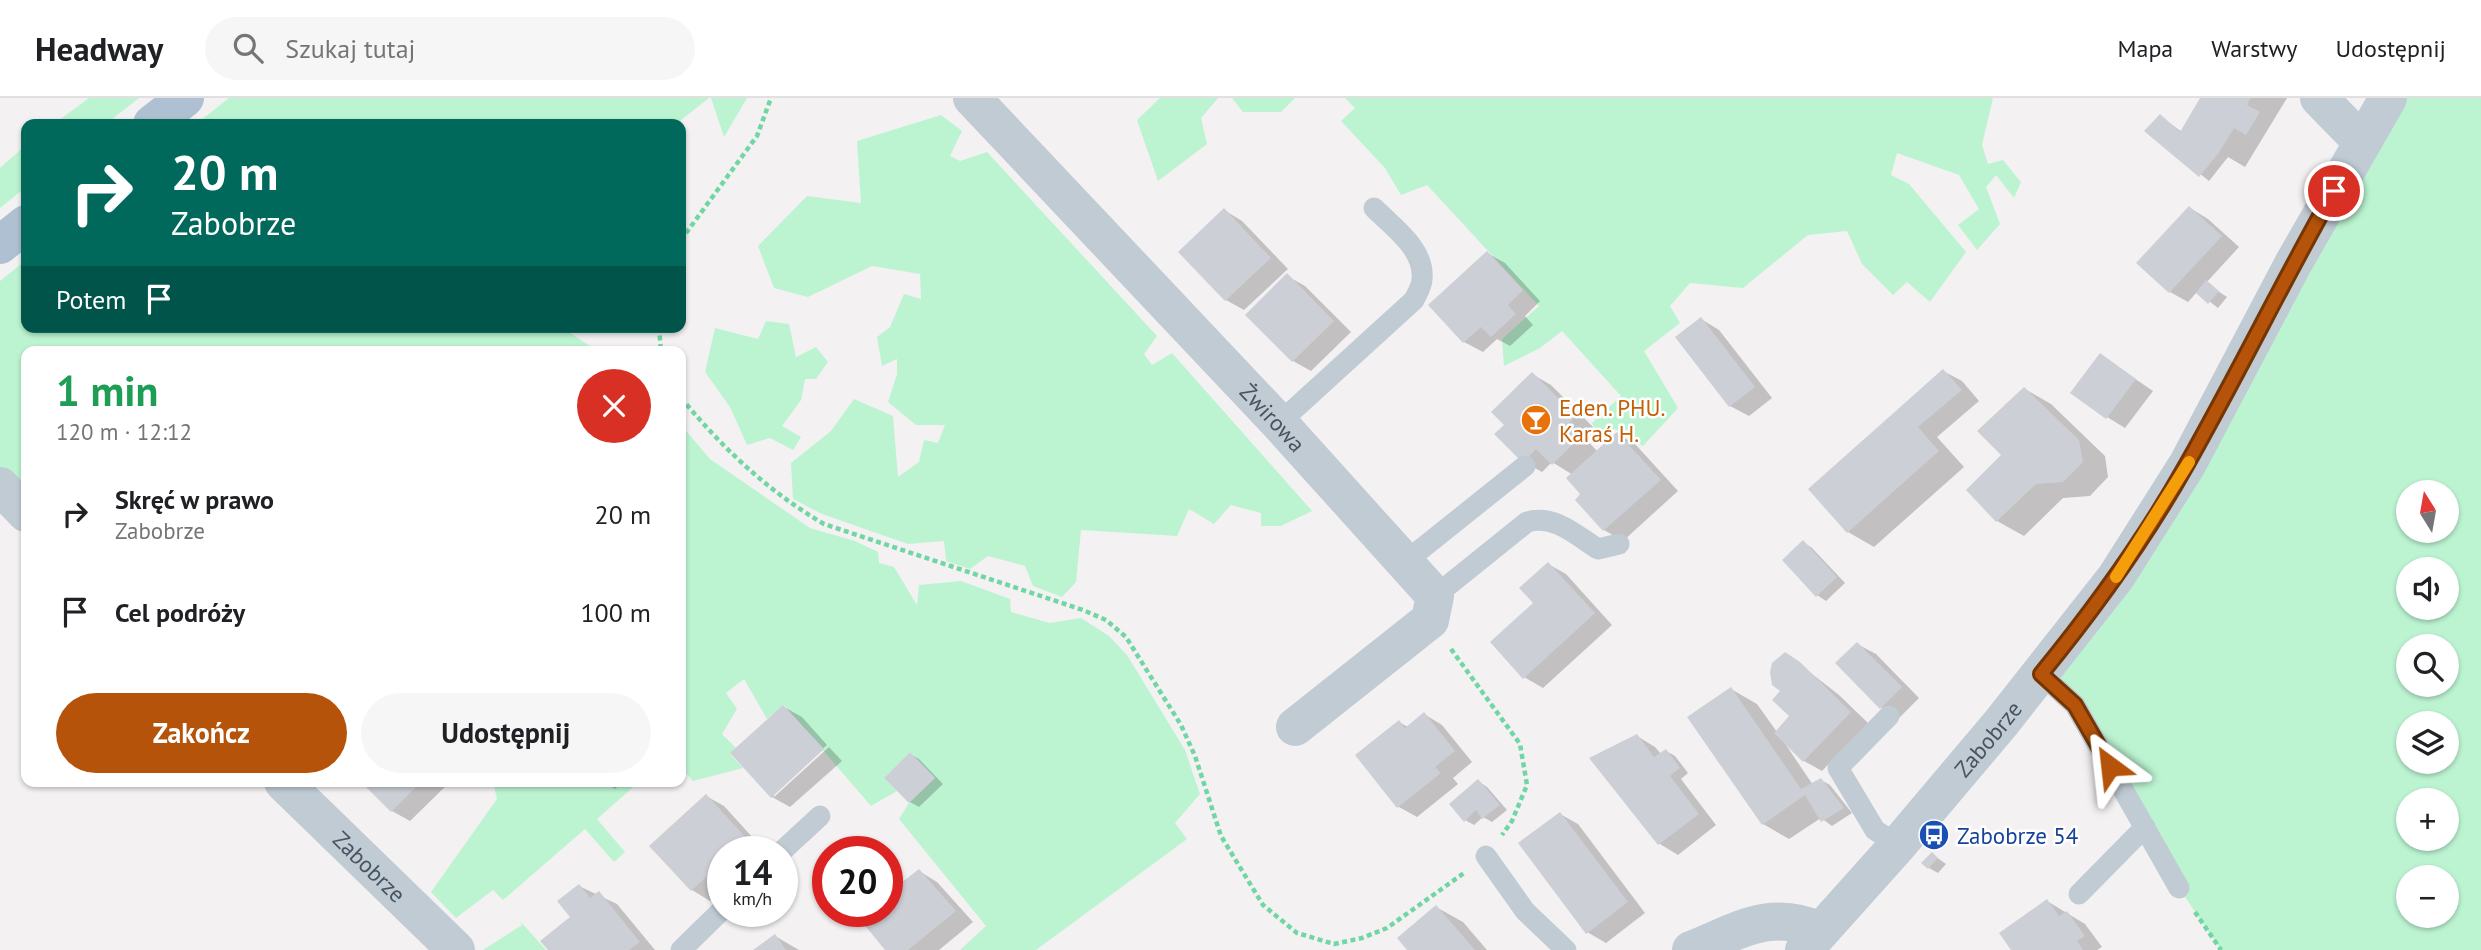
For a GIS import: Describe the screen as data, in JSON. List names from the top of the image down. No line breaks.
{"streets":{"street":["Żwirowa","Zabobrze"]},"places":{"bar":["Eden. PHU. Karaś H."],"bus stop":["Zabobrze 54"]},"north":"top","page":{"header":"Headway","search":"Szukaj tutaj","nav":["Mapa","Warstwy","Udostępnij"],"turn":["20 m","Zabobrze"],"then":"Potem","heading":["1 min","120 m · 12:12"],"list":[{"name":"Skręć w prawo","note":"Zabobrze","value":"20 m"},{"name":"Cel podróży","value":"100 m"}],"map_buttons":["+","−"],"buttons":["Zakończ","Udostępnij"],"speed":"14 km/h","limit":"20"}}
